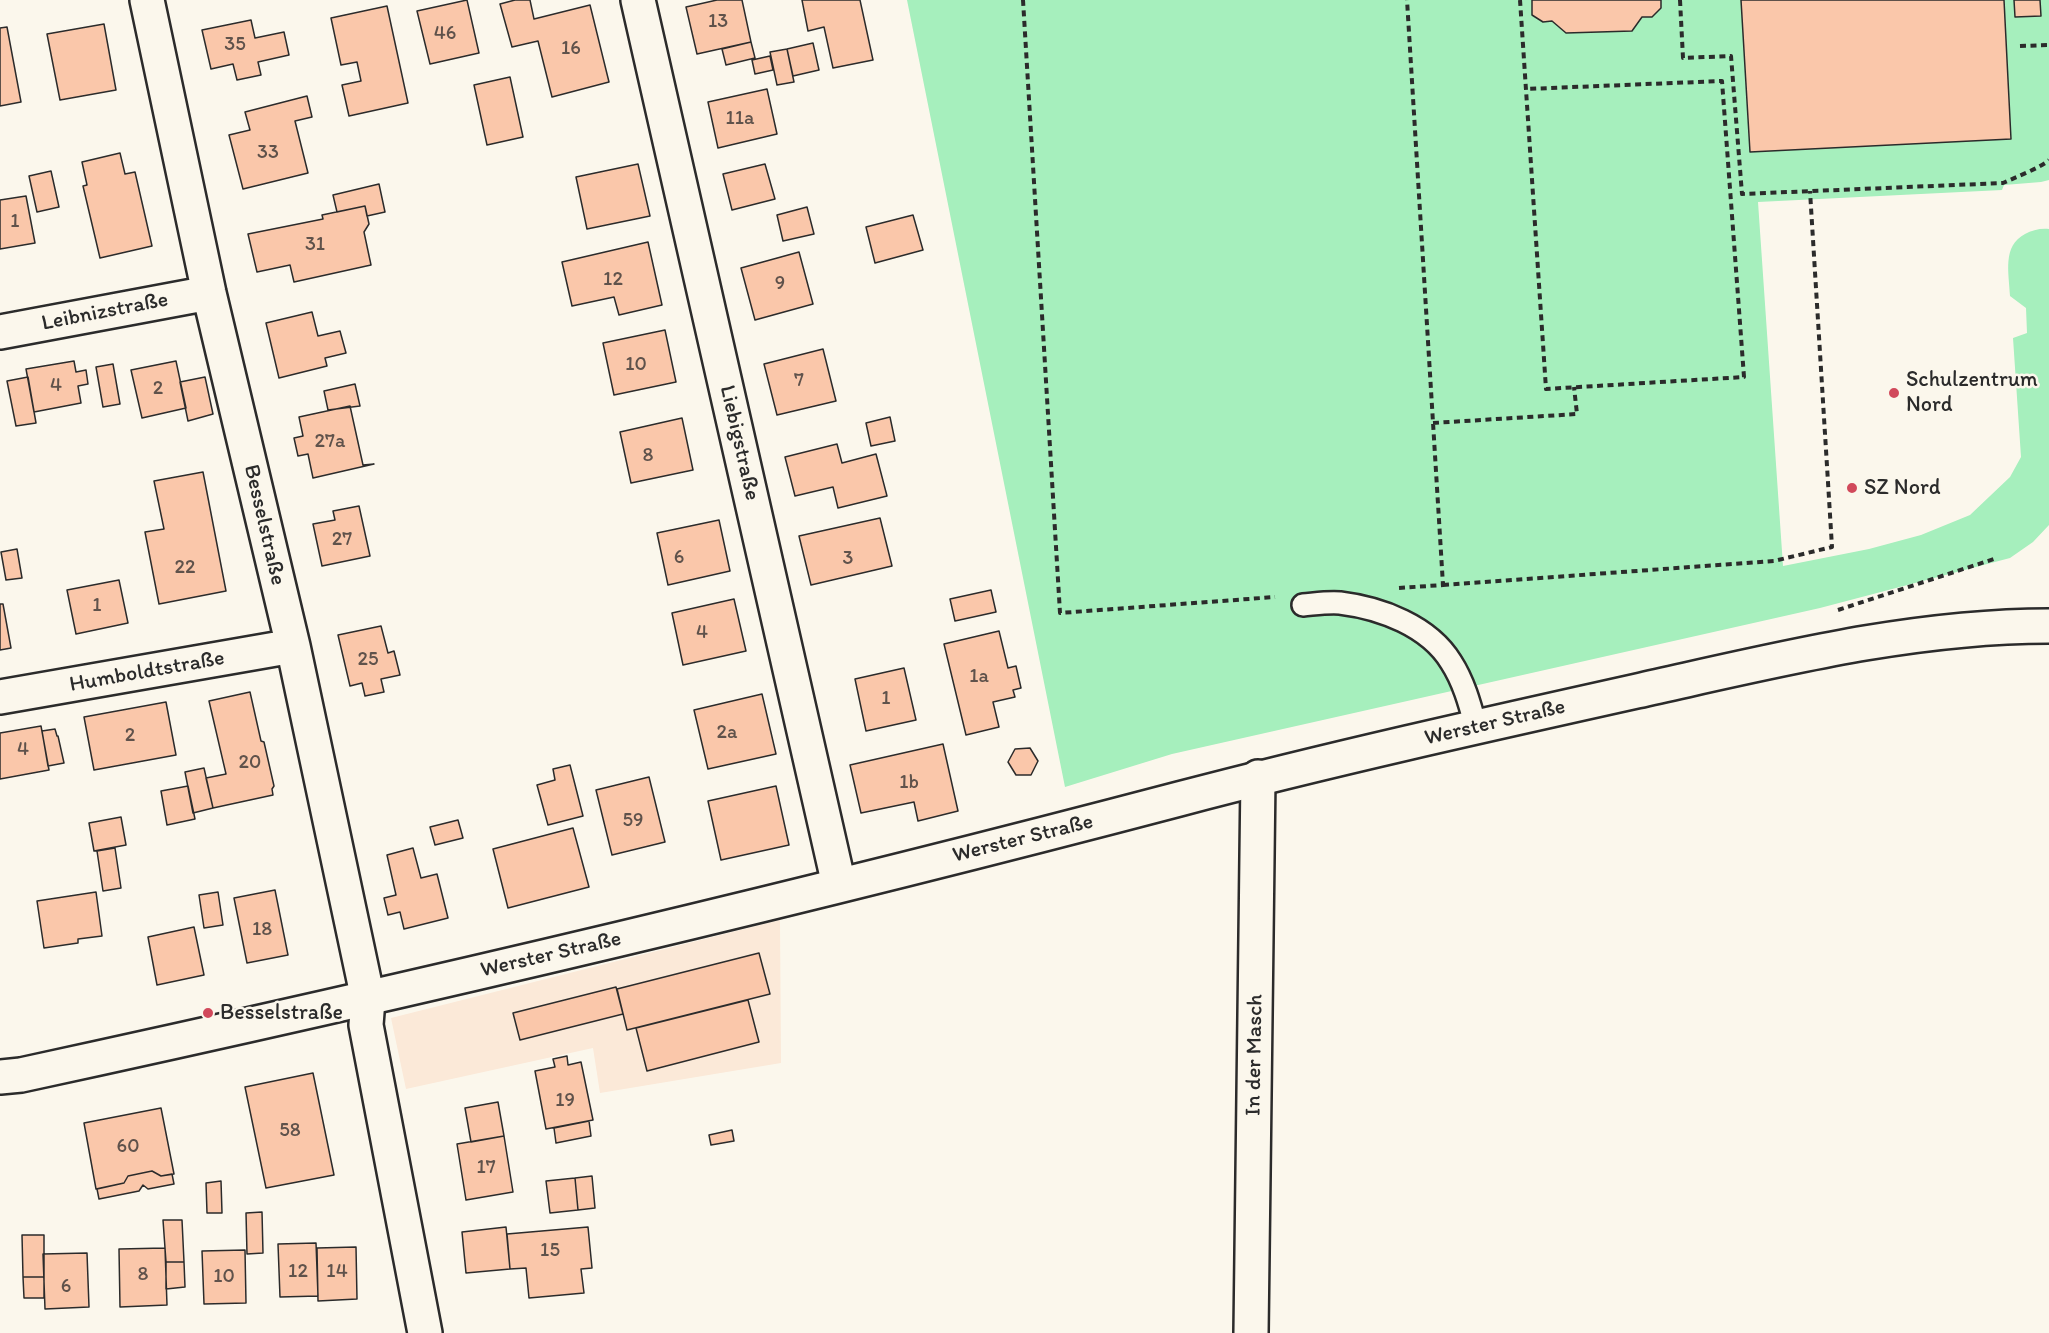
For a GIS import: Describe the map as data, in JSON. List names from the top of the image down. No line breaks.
{"streets":{"street":["Leibnizstraße","Liebigstraße","Besselstraße","Humboldtstraße","Werster Straße","In der Masch"]},"crossings":[["Leibnizstraße","Besselstraße"],["Liebigstraße","Werster Straße"],["Besselstraße","Humboldtstraße"],["Besselstraße","Werster Straße"],["Werster Straße","In der Masch"]],"places":["Schulzentrum Nord","SZ Nord","Besselstraße"],"house_numbers":["13","46","35","16","11a","33","1","31","12","9","10","7","4","2","27a","8","27","6","3","22","1","4","25","1a","1","2a","2","4","20","1b","59","18","19","58","60","17","15","12","14","8","10","6"]}
